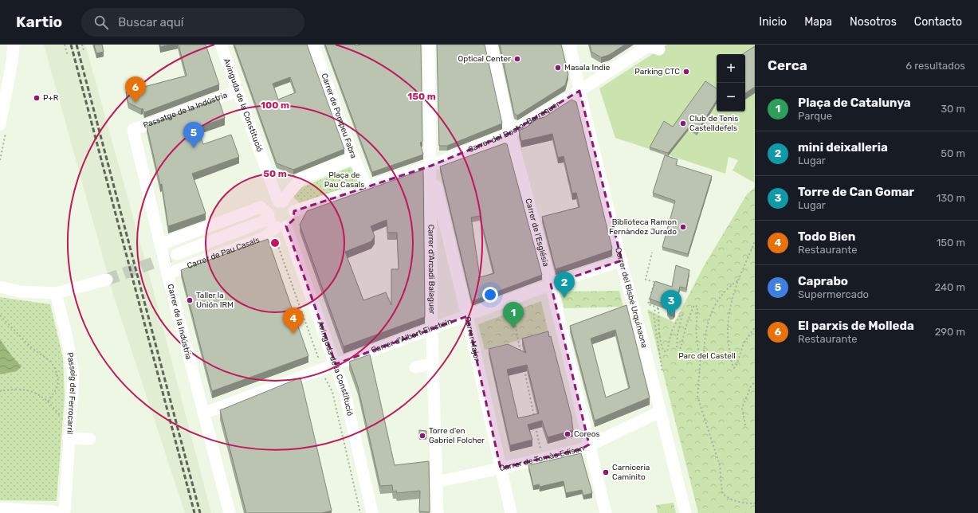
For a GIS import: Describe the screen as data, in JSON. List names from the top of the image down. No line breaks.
{"streets":{"street":["Avinguda de la Constitució","Passatge de la Indústria","Carrer de Pompeu Fabra","Carrer del Doctor Barraquer","Carrer de l'Església","Carrer de Pau Casals","Carrer d'Arcadi Balaguer","Carrer del Bisbe Urquinaona","Carrer de la Indústria","Carrer d'Albert Einstein","Carrer Major","Passeig del Ferrocarril","Carrer de Tomàs Edison"]},"crossings":[["Avinguda de la Constitució","Passatge de la Indústria"],["Avinguda de la Constitució","Carrer de Pau Casals"],["Avinguda de la Constitució","Carrer d'Albert Einstein"],["Passatge de la Indústria","Carrer de la Indústria"],["Carrer de Pompeu Fabra","Carrer del Doctor Barraquer"],["Carrer del Doctor Barraquer","Carrer de l'Església"],["Carrer del Doctor Barraquer","Carrer d'Arcadi Balaguer"],["Carrer del Doctor Barraquer","Carrer del Bisbe Urquinaona"],["Carrer del Doctor Barraquer","Carrer Major"],["Carrer de l'Església","Carrer d'Albert Einstein"],["Carrer de l'Església","Carrer de Tomàs Edison"],["Carrer de Pau Casals","Carrer de la Indústria"],["Carrer d'Arcadi Balaguer","Carrer d'Albert Einstein"],["Carrer d'Arcadi Balaguer","Carrer Major"],["Carrer d'Arcadi Balaguer","Carrer de Tomàs Edison"],["Carrer del Bisbe Urquinaona","Carrer d'Albert Einstein"],["Carrer del Bisbe Urquinaona","Carrer de Tomàs Edison"],["Carrer de la Indústria","Carrer d'Albert Einstein"],["Carrer d'Albert Einstein","Carrer Major"],["Carrer Major","Carrer de Tomàs Edison"]],"parks":["Plaça de Pau Casals","Parc del Castell"],"places":["Optical Center","Masala Indie","Parking CTC","P+R","Club de Tenis Castelldefels","Biblioteca Ramon Fernàndez Jurado","Taller la Unión IRM","Coreos","Torre d'en Gabriel Folcher","Carniceria Caminito"],"page":{"header":"Kartio","search":"Buscar aquí","nav":["Inicio","Mapa","Nosotros","Contacto"],"heading":["Cerca","6 resultados"],"map_buttons":["+","−"],"pins":["6","5","2","3","1","4"],"list":[{"mark":"1","name":"Plaça de Catalunya","note":"Parque","value":"30 m"},{"mark":"2","name":"mini deixalleria","note":"Lugar","value":"50 m"},{"mark":"3","name":"Torre de Can Gomar","note":"Lugar","value":"130 m"},{"mark":"4","name":"Todo Bien","note":"Restaurante","value":"150 m"},{"mark":"5","name":"Caprabo","note":"Supermercado","value":"240 m"},{"mark":"6","name":"El parxis de Molleda","note":"Restaurante","value":"290 m"}]},"rings":["150 m","100 m","50 m"]}
